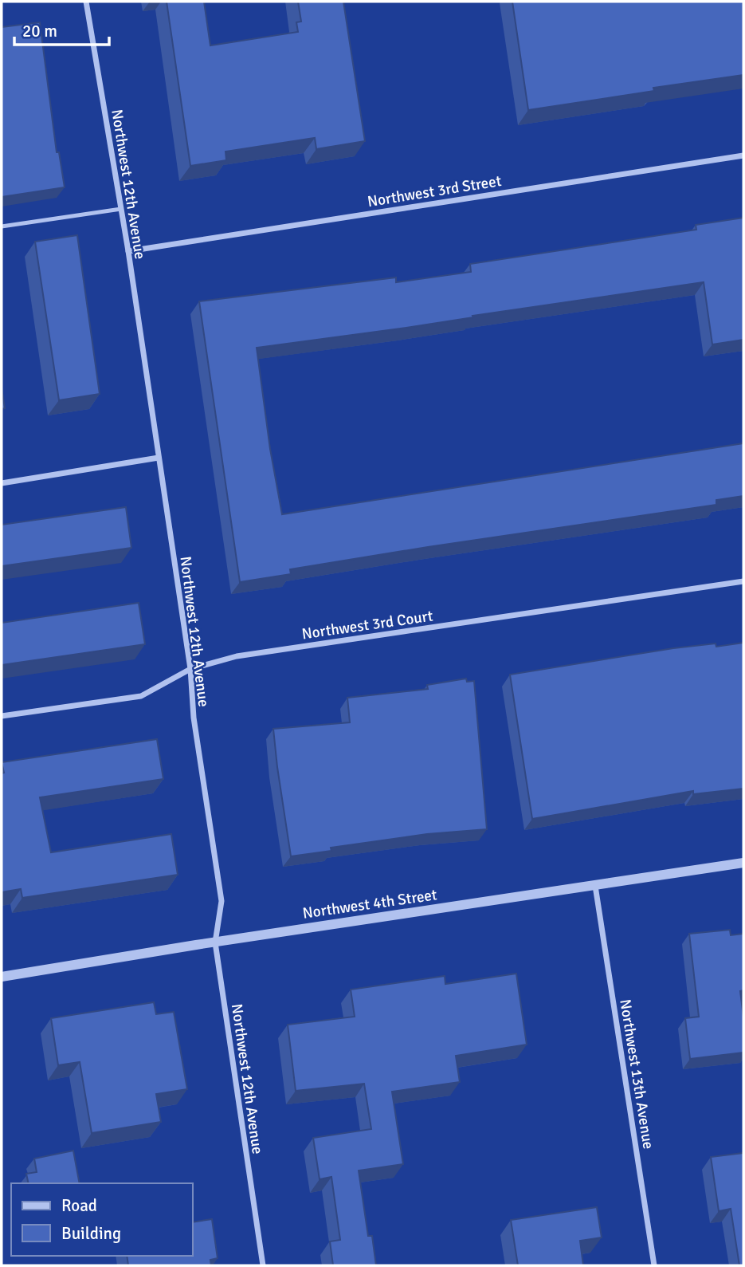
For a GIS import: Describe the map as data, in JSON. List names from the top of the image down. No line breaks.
{"streets":{"street":["Northwest 12th Avenue","Northwest 3rd Street","Northwest 3rd Court","Northwest 4th Street","Northwest 13th Avenue"]},"crossings":[["Northwest 12th Avenue","Northwest 3rd Street"],["Northwest 12th Avenue","Northwest 3rd Court"],["Northwest 12th Avenue","Northwest 4th Street"],["Northwest 4th Street","Northwest 13th Avenue"]],"legend":["Road","Building"],"scale_bar":"20 m"}
